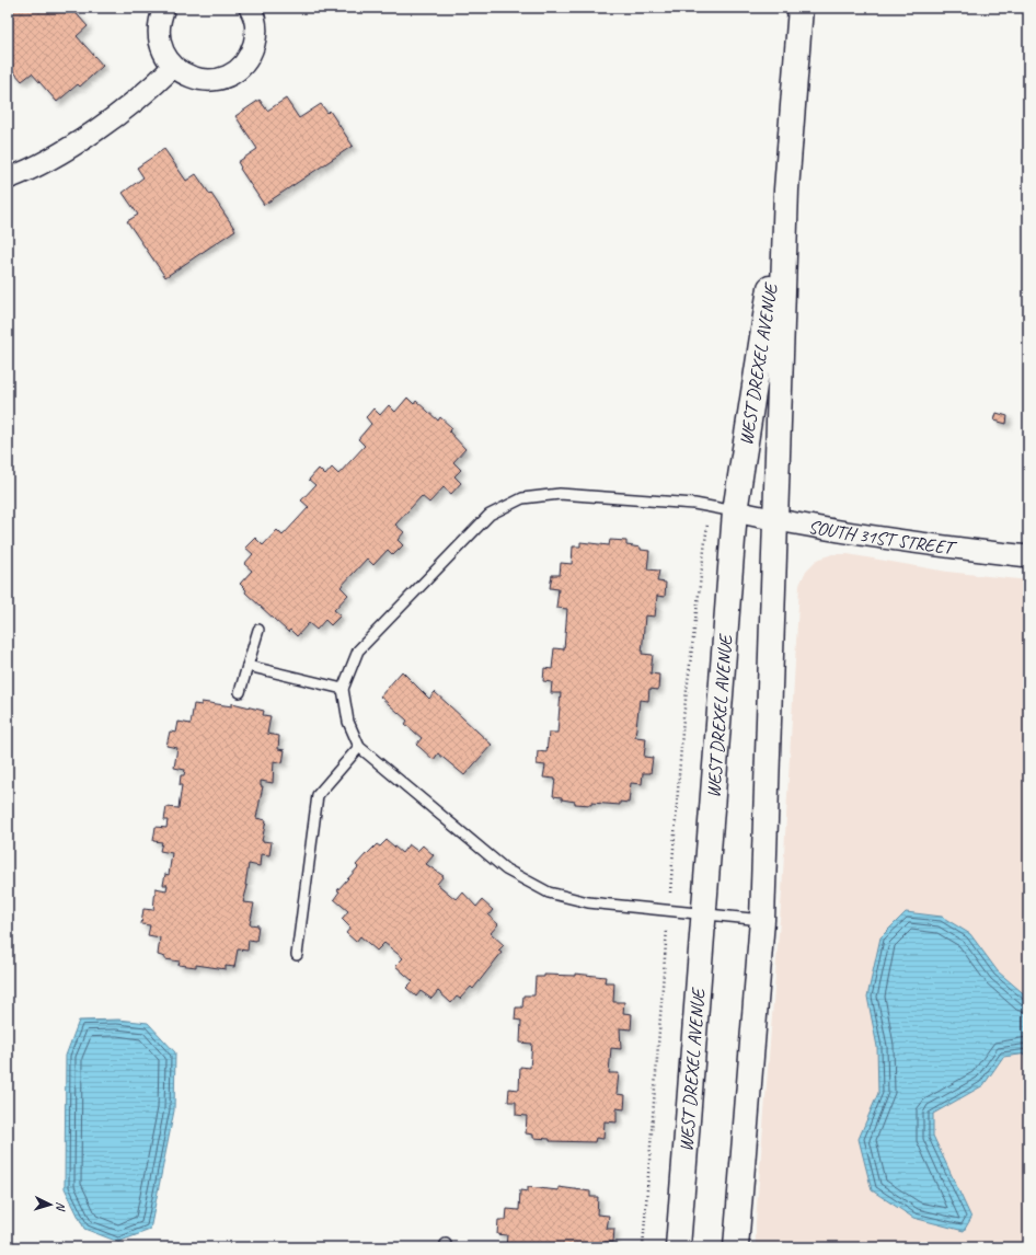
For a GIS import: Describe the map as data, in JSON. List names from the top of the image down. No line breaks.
{"streets":{"street":["WEST DREXEL AVENUE","SOUTH 31ST STREET"]},"crossings":[["WEST DREXEL AVENUE","SOUTH 31ST STREET"]],"north":"right"}
